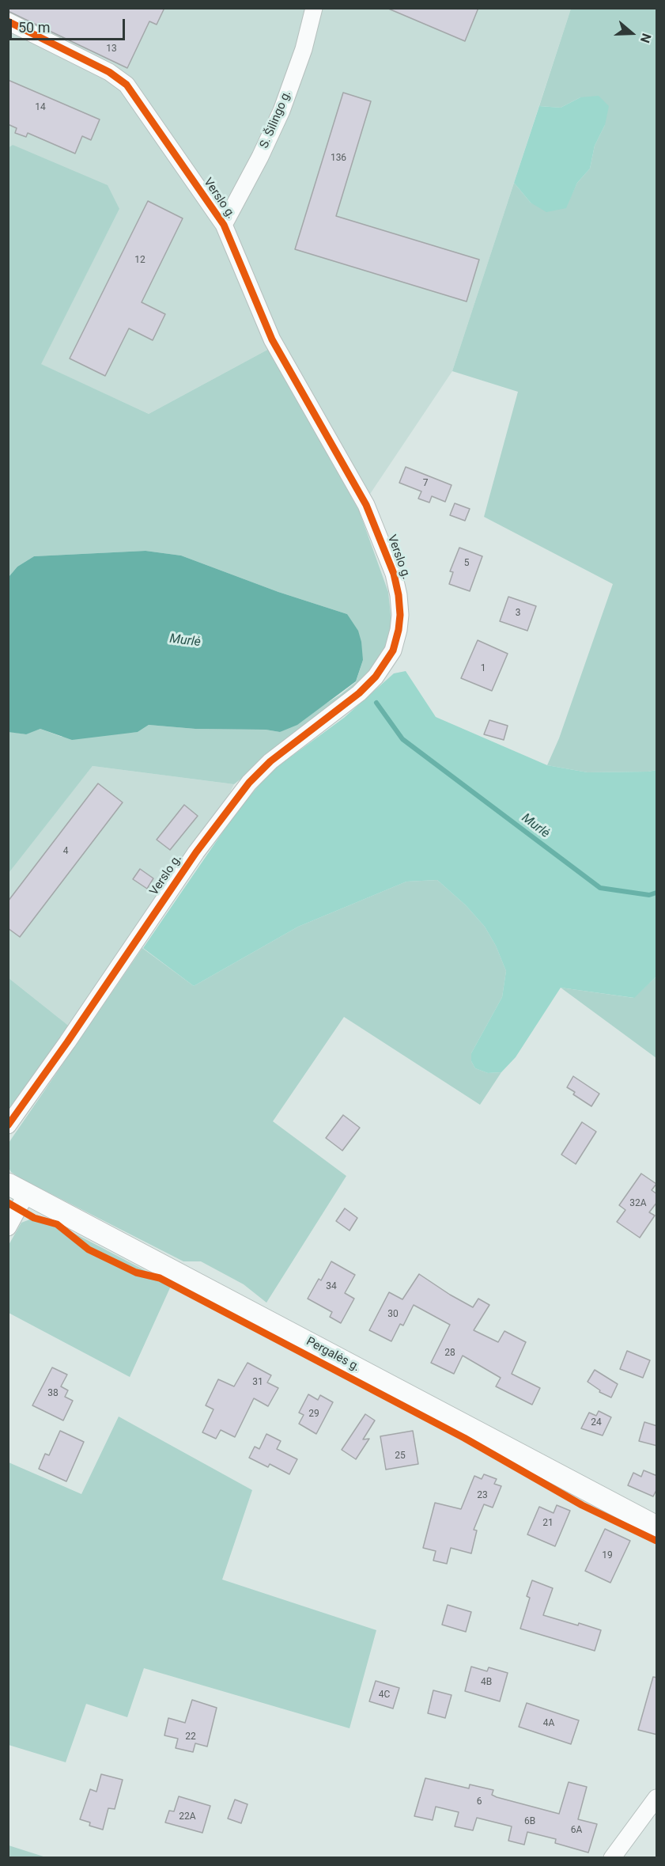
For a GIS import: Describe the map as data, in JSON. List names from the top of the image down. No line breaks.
{"streets":{"main road":["Pergalės g."],"street":["S. Šilingo g.","Verslo g."]},"crossings":[["S. Šilingo g.","Verslo g."]],"water":["Murlė"],"house_numbers":["13","14","136","12","7","5","3","1","4","32A","34","30","28","31","38","29","24","25","23","21","19","4B","4C","4A","22","6","22A","6B","6A"],"scale_bar":"50 m","north":"right"}
